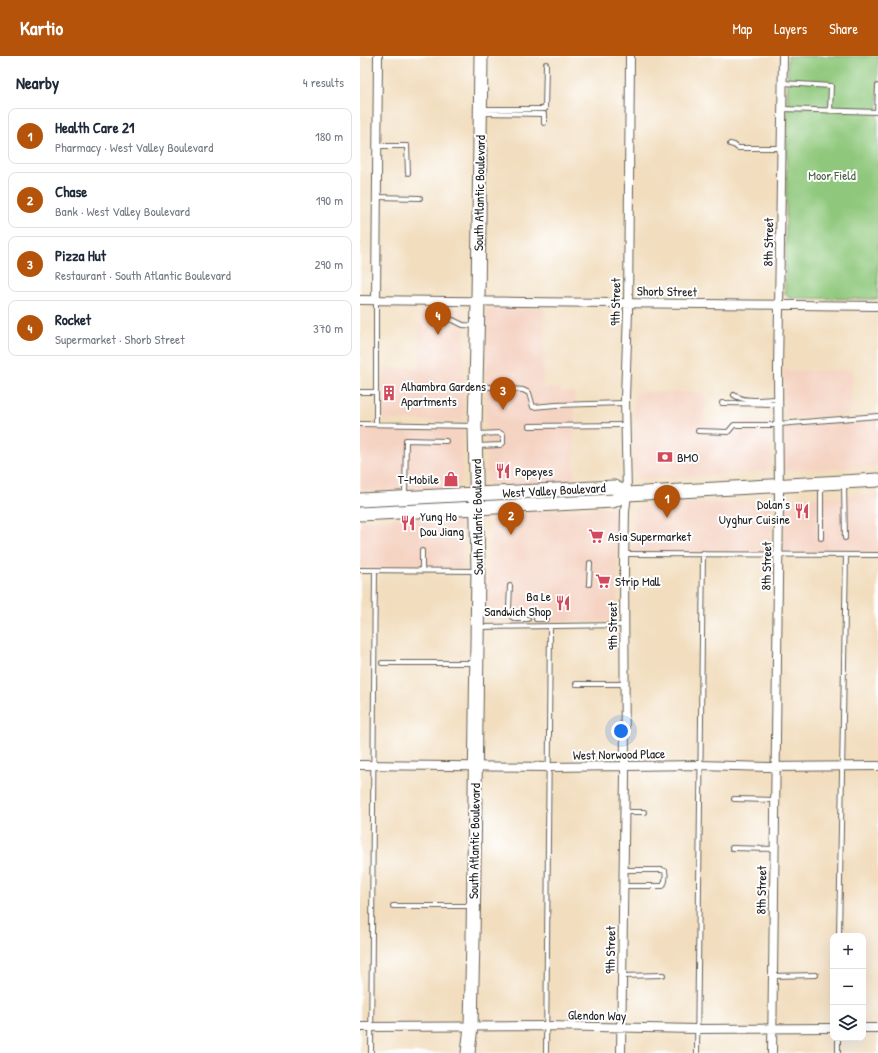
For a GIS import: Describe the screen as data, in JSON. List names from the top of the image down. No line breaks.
{"streets":{"main road":["South Atlantic Boulevard","West Valley Boulevard"],"street":["8th Street","Shorb Street","9th Street","West Norwood Place","Glendon Way"]},"crossings":[["South Atlantic Boulevard","Shorb Street"],["South Atlantic Boulevard","West Valley Boulevard"],["South Atlantic Boulevard","West Norwood Place"],["South Atlantic Boulevard","Glendon Way"],["8th Street","Shorb Street"],["8th Street","West Valley Boulevard"],["8th Street","West Norwood Place"],["8th Street","Glendon Way"],["Shorb Street","9th Street"],["9th Street","West Valley Boulevard"],["9th Street","West Norwood Place"],["9th Street","Glendon Way"]],"parks":["Moor Field"],"places":{"building":["Alhambra Gardens Apartments"],"bank":["BMO"],"restaurant":["Popeyes","Dolan's Uyghur Cuisine","Yung Ho Dou Jiang","Ba Le Sandwich Shop"],"shop":["T-Mobile"],"supermarket":["Asia Supermarket","Strip Mall"]},"page":{"header":"Kartio","nav":["Map","Layers","Share"],"heading":["Nearby","4 results"],"list":[{"mark":"1","name":"Health Care 21","note":"Pharmacy · West Valley Boulevard","value":"180 m"},{"mark":"2","name":"Chase","note":"Bank · West Valley Boulevard","value":"190 m"},{"mark":"3","name":"Pizza Hut","note":"Restaurant · South Atlantic Boulevard","value":"290 m"},{"mark":"4","name":"Rocket","note":"Supermarket · Shorb Street","value":"370 m"}],"pins":["4","3","1","2"],"map_buttons":["+","−"]}}
